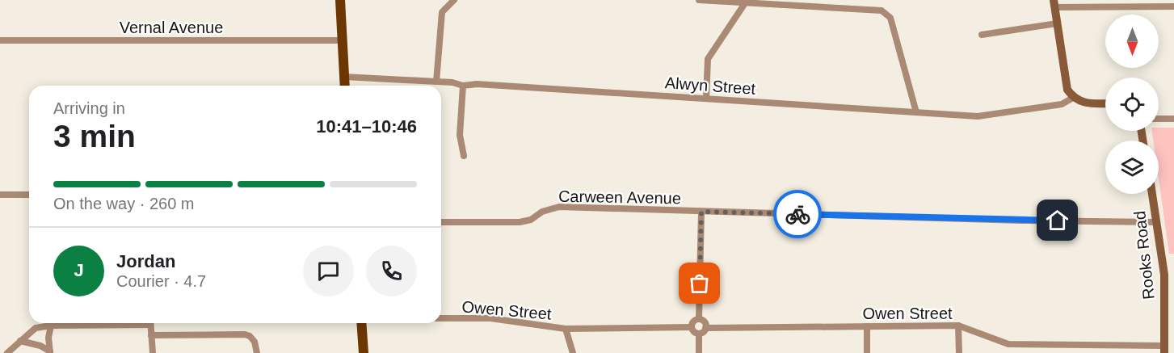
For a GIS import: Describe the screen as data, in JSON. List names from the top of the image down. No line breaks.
{"streets":{"street":["Vernal Avenue","Alwyn Street","Carween Avenue","Rooks Road","Owen Street"]},"crossings":[["Carween Avenue","Rooks Road"],["Rooks Road","Owen Street"]],"north":"bottom","page":{"heading":["3 min","Arriving in","10:41–10:46"],"panel":["Jordan","Courier · 4.7"],"bar":"On the way · 260 m","round":"J"}}
